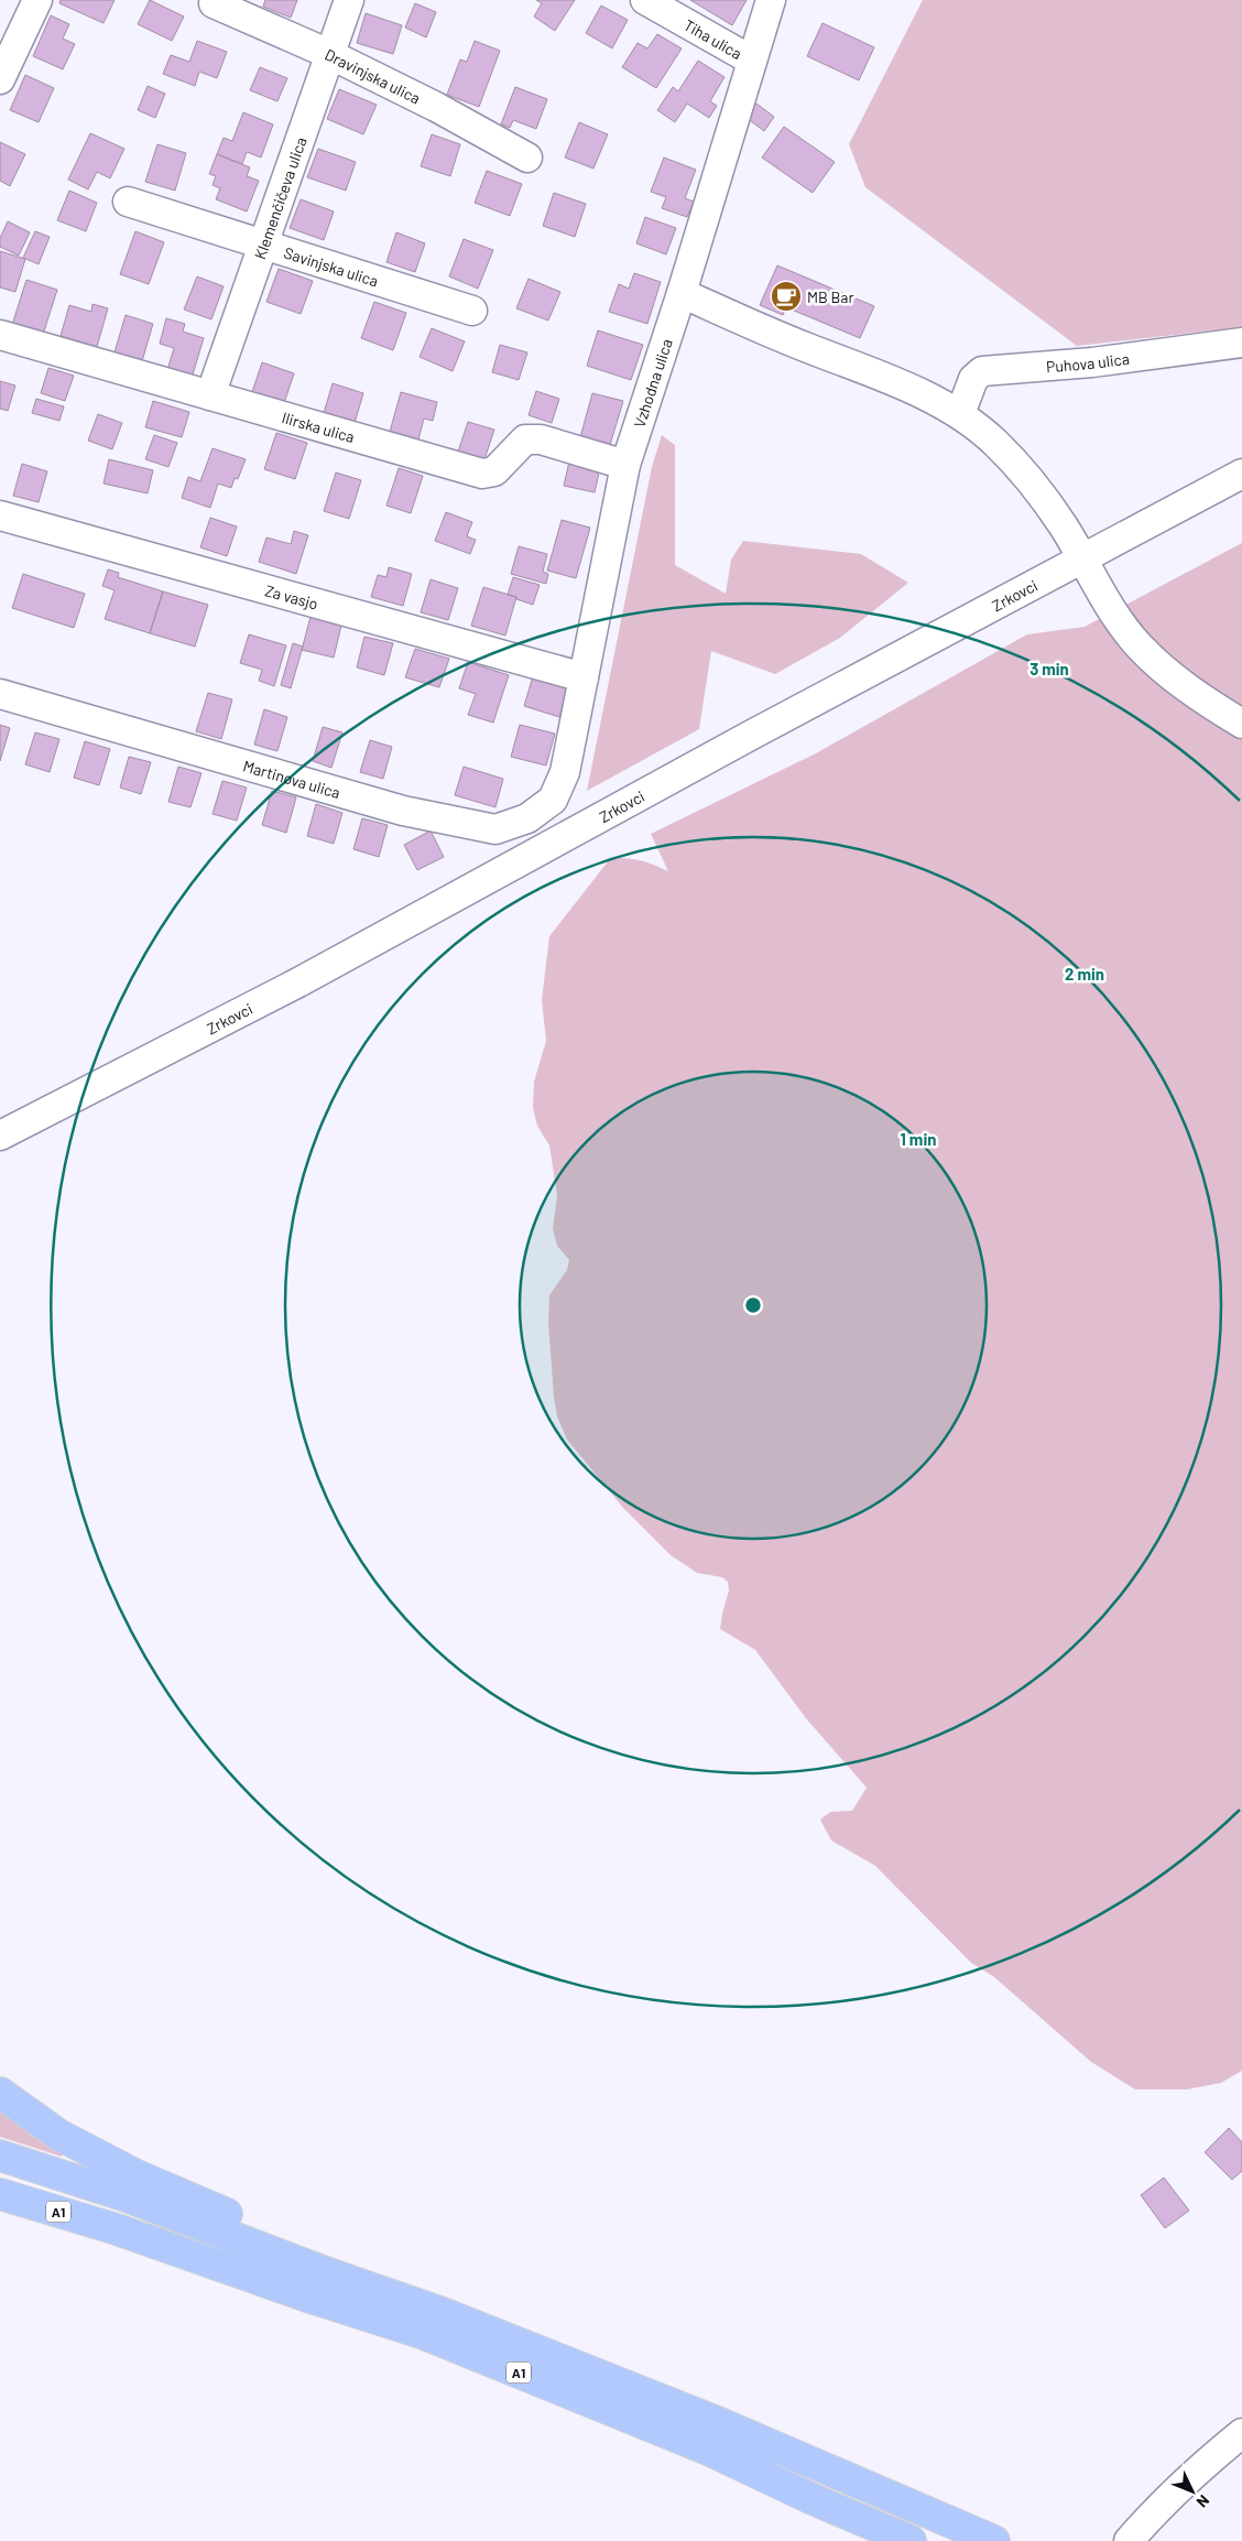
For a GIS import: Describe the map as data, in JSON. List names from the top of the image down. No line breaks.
{"streets":{"highway":["A1"],"street":["Tiha ulica","Dravinjska ulica","Klemenčičeva ulica","Savinjska ulica","Puhova ulica","Vzhodna ulica","Ilirska ulica","Zrkovci","Za vasjo","Martinova ulica"]},"crossings":[["Tiha ulica","Vzhodna ulica"],["Dravinjska ulica","Klemenčičeva ulica"],["Klemenčičeva ulica","Savinjska ulica"],["Klemenčičeva ulica","Ilirska ulica"],["Vzhodna ulica","Ilirska ulica"],["Vzhodna ulica","Za vasjo"],["Vzhodna ulica","Martinova ulica"]],"places":{"cafe":["MB Bar"]},"north":"bottom right","rings":["3 min","2 min","1 min"]}
